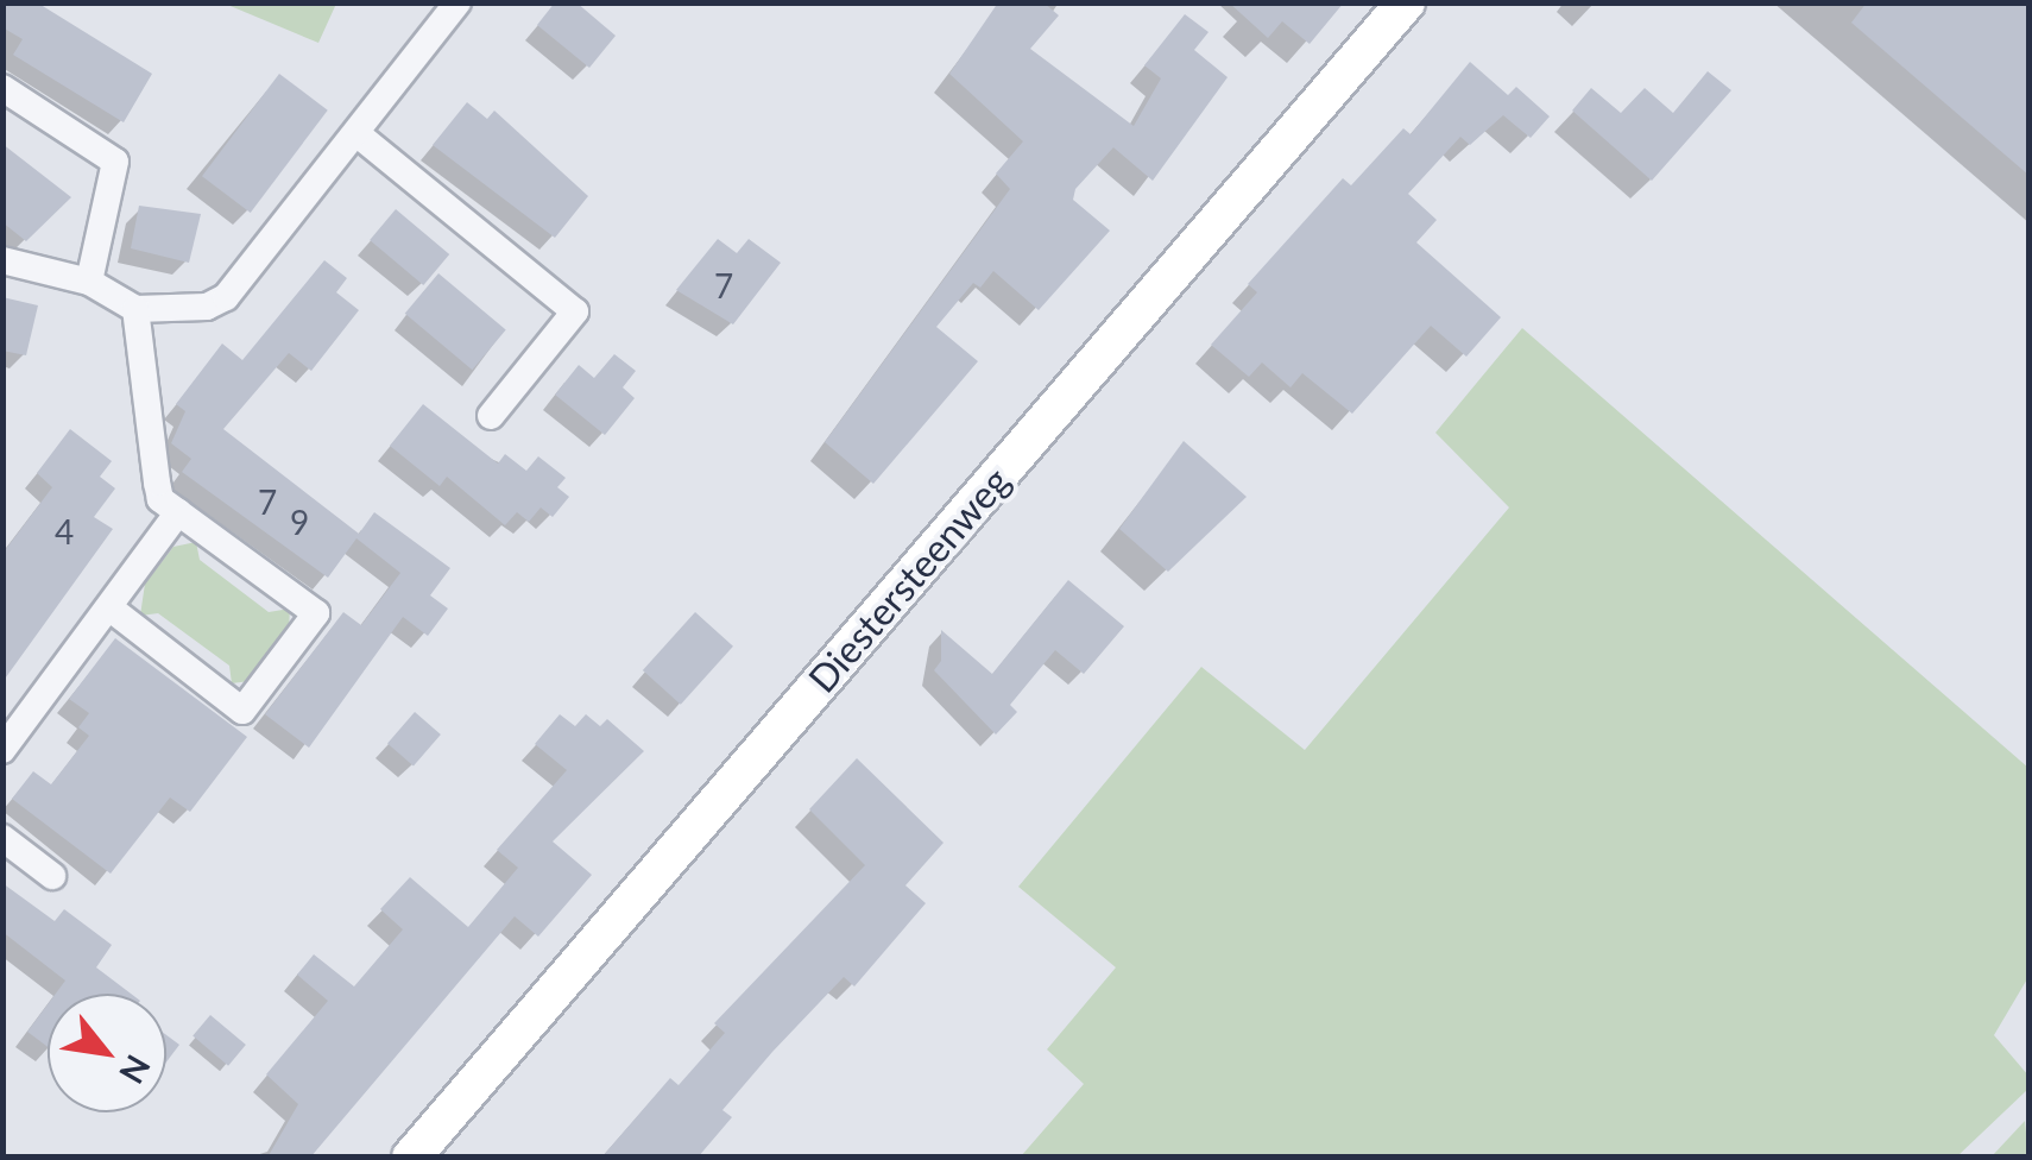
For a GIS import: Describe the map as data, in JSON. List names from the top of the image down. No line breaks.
{"streets":{"main road":["Diestersteenweg"]},"house_numbers":["7","7","9","4"],"north":"bottom right"}
